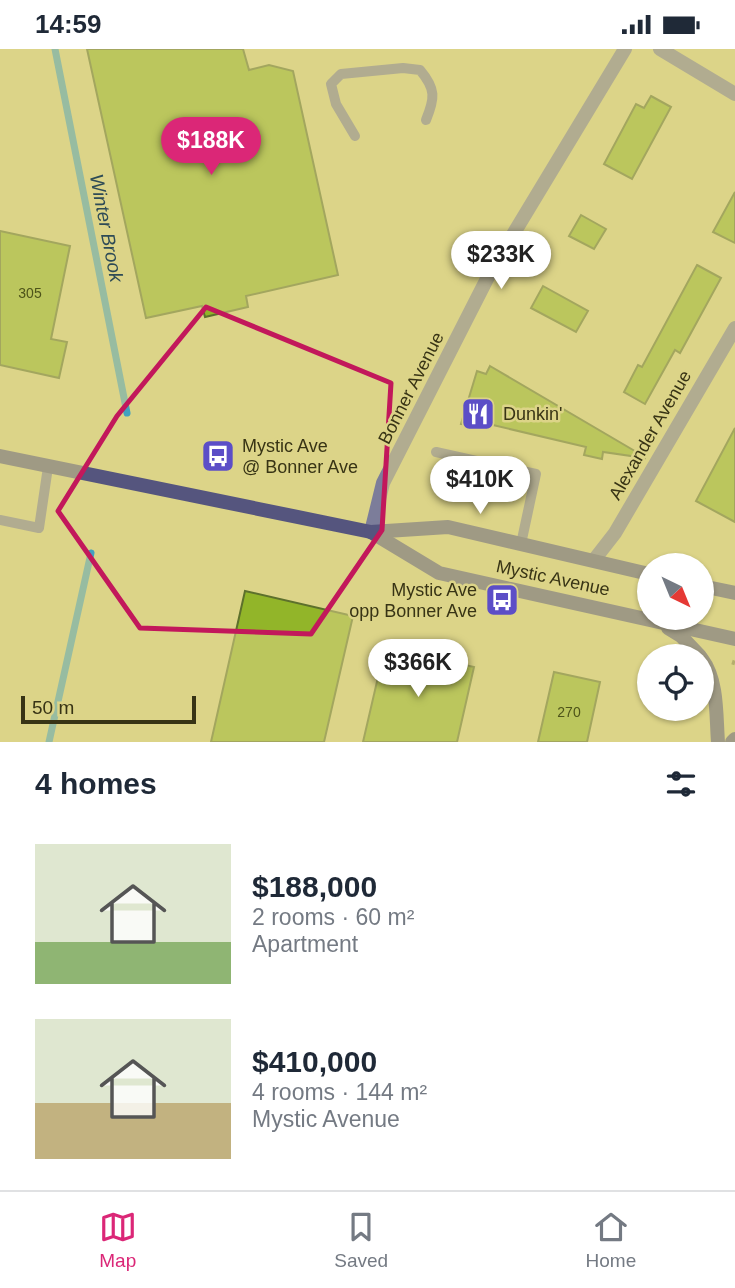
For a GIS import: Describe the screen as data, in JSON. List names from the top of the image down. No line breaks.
{"streets":{"main road":["Mystic Avenue"],"street":["Bonner Avenue","Alexander Avenue"]},"crossings":[["Bonner Avenue","Mystic Avenue"],["Alexander Avenue","Mystic Avenue"]],"water":["Winter Brook"],"places":{"restaurant":["Dunkin'"],"bus stop":["Mystic Ave @ Bonner Ave","Mystic Ave opp Bonner Ave"]},"house_numbers":["305","270"],"scale_bar":"50 m","north":"bottom right","page":{"status":"14:59","price":["$188K","$233K","$410K","$366K"],"scale":"50 m","heading":"4 homes","list":[{"name":"$188,000","note":"2 rooms · 60 m² · Apartment"},{"name":"$410,000","note":"4 rooms · 144 m² · Mystic Avenue"}],"tabs":["Map","Saved","Home"]}}
